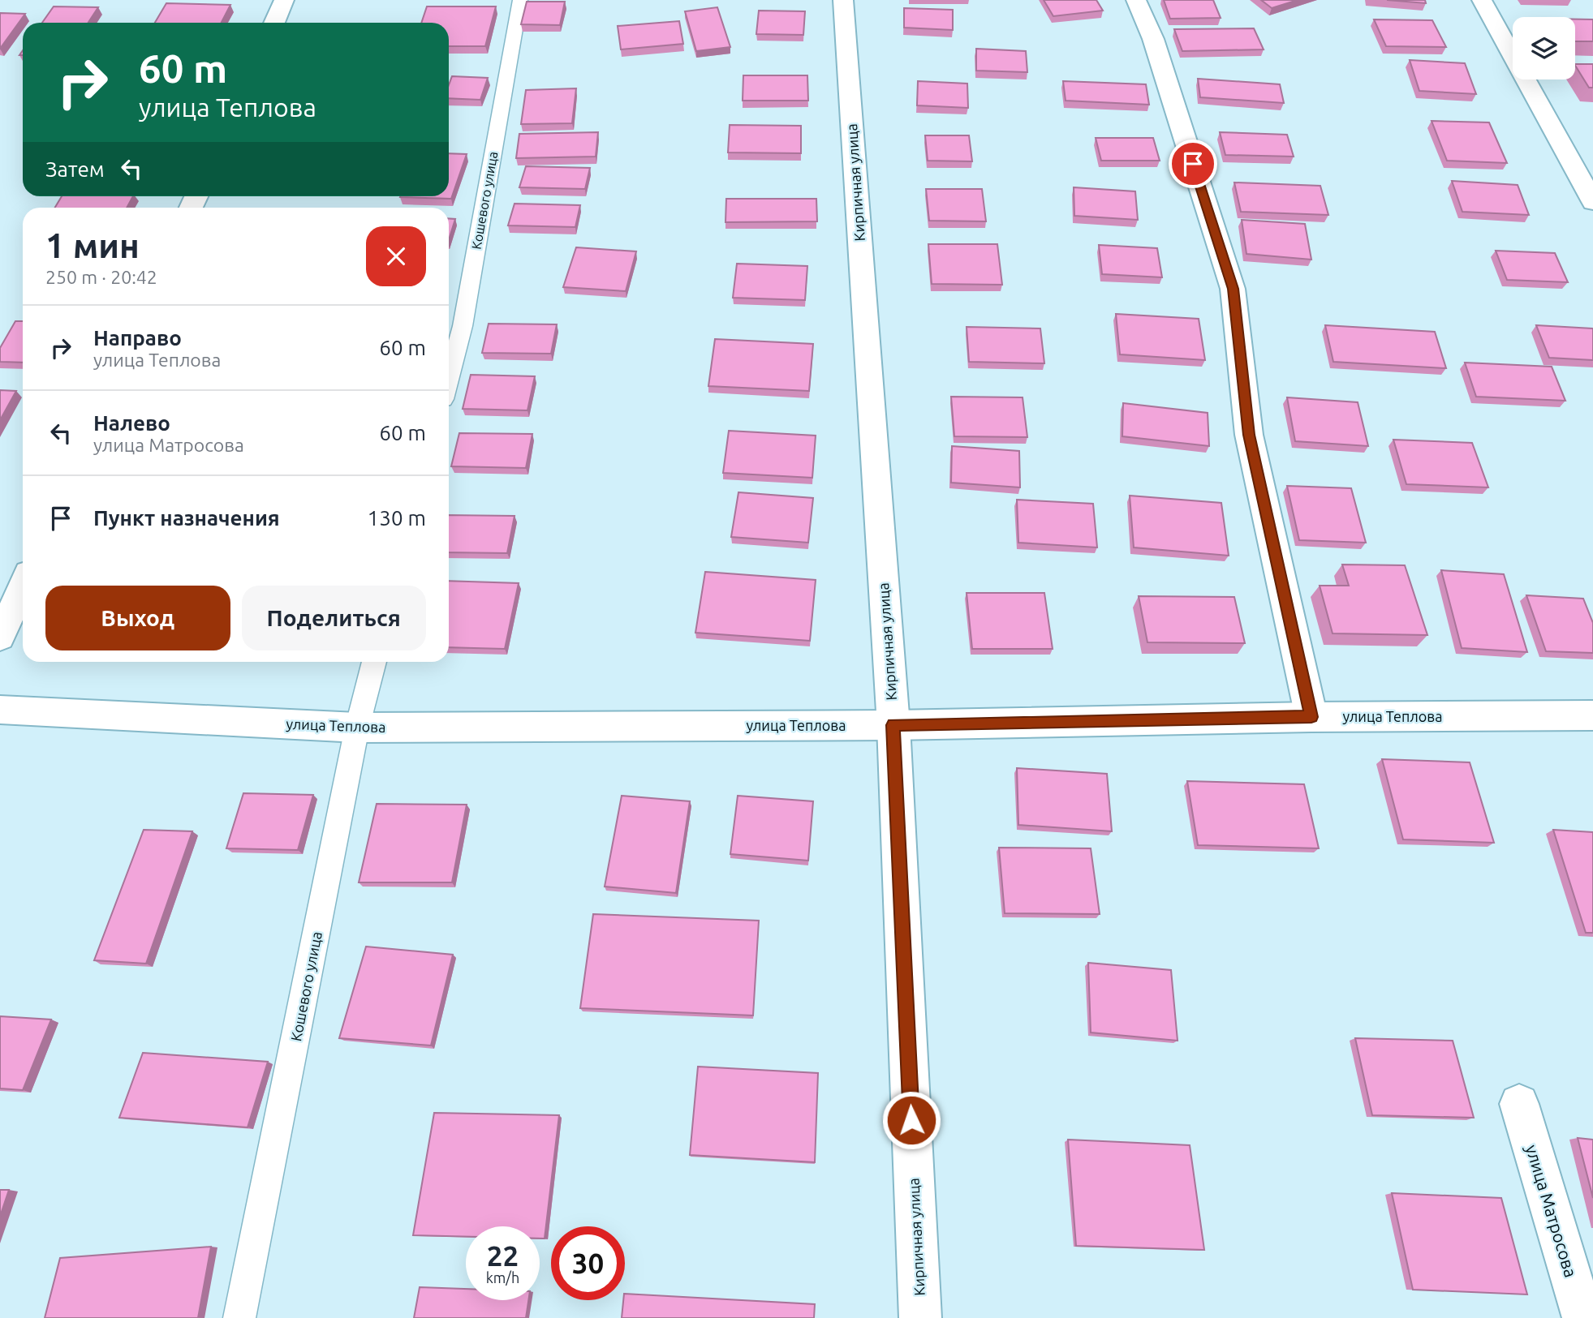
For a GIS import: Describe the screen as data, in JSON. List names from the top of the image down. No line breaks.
{"streets":{"street":["Кирпичная улица","улица Теплова","улица Матросова"],"lane":["Кошевого улица"]},"crossings":[["Кирпичная улица","улица Теплова"],["Кошевого улица","улица Теплова"]],"page":{"turn":["60 m","улица Теплова"],"then":"Затем","heading":["1 мин","250 m · 20:42"],"list":[{"name":"Направо","note":"улица Теплова","value":"60 m"},{"name":"Налево","note":"улица Матросова","value":"60 m"},{"name":"Пункт назначения","value":"130 m"}],"buttons":["Выход","Поделиться"],"speed":"22 km/h","limit":"30"}}
